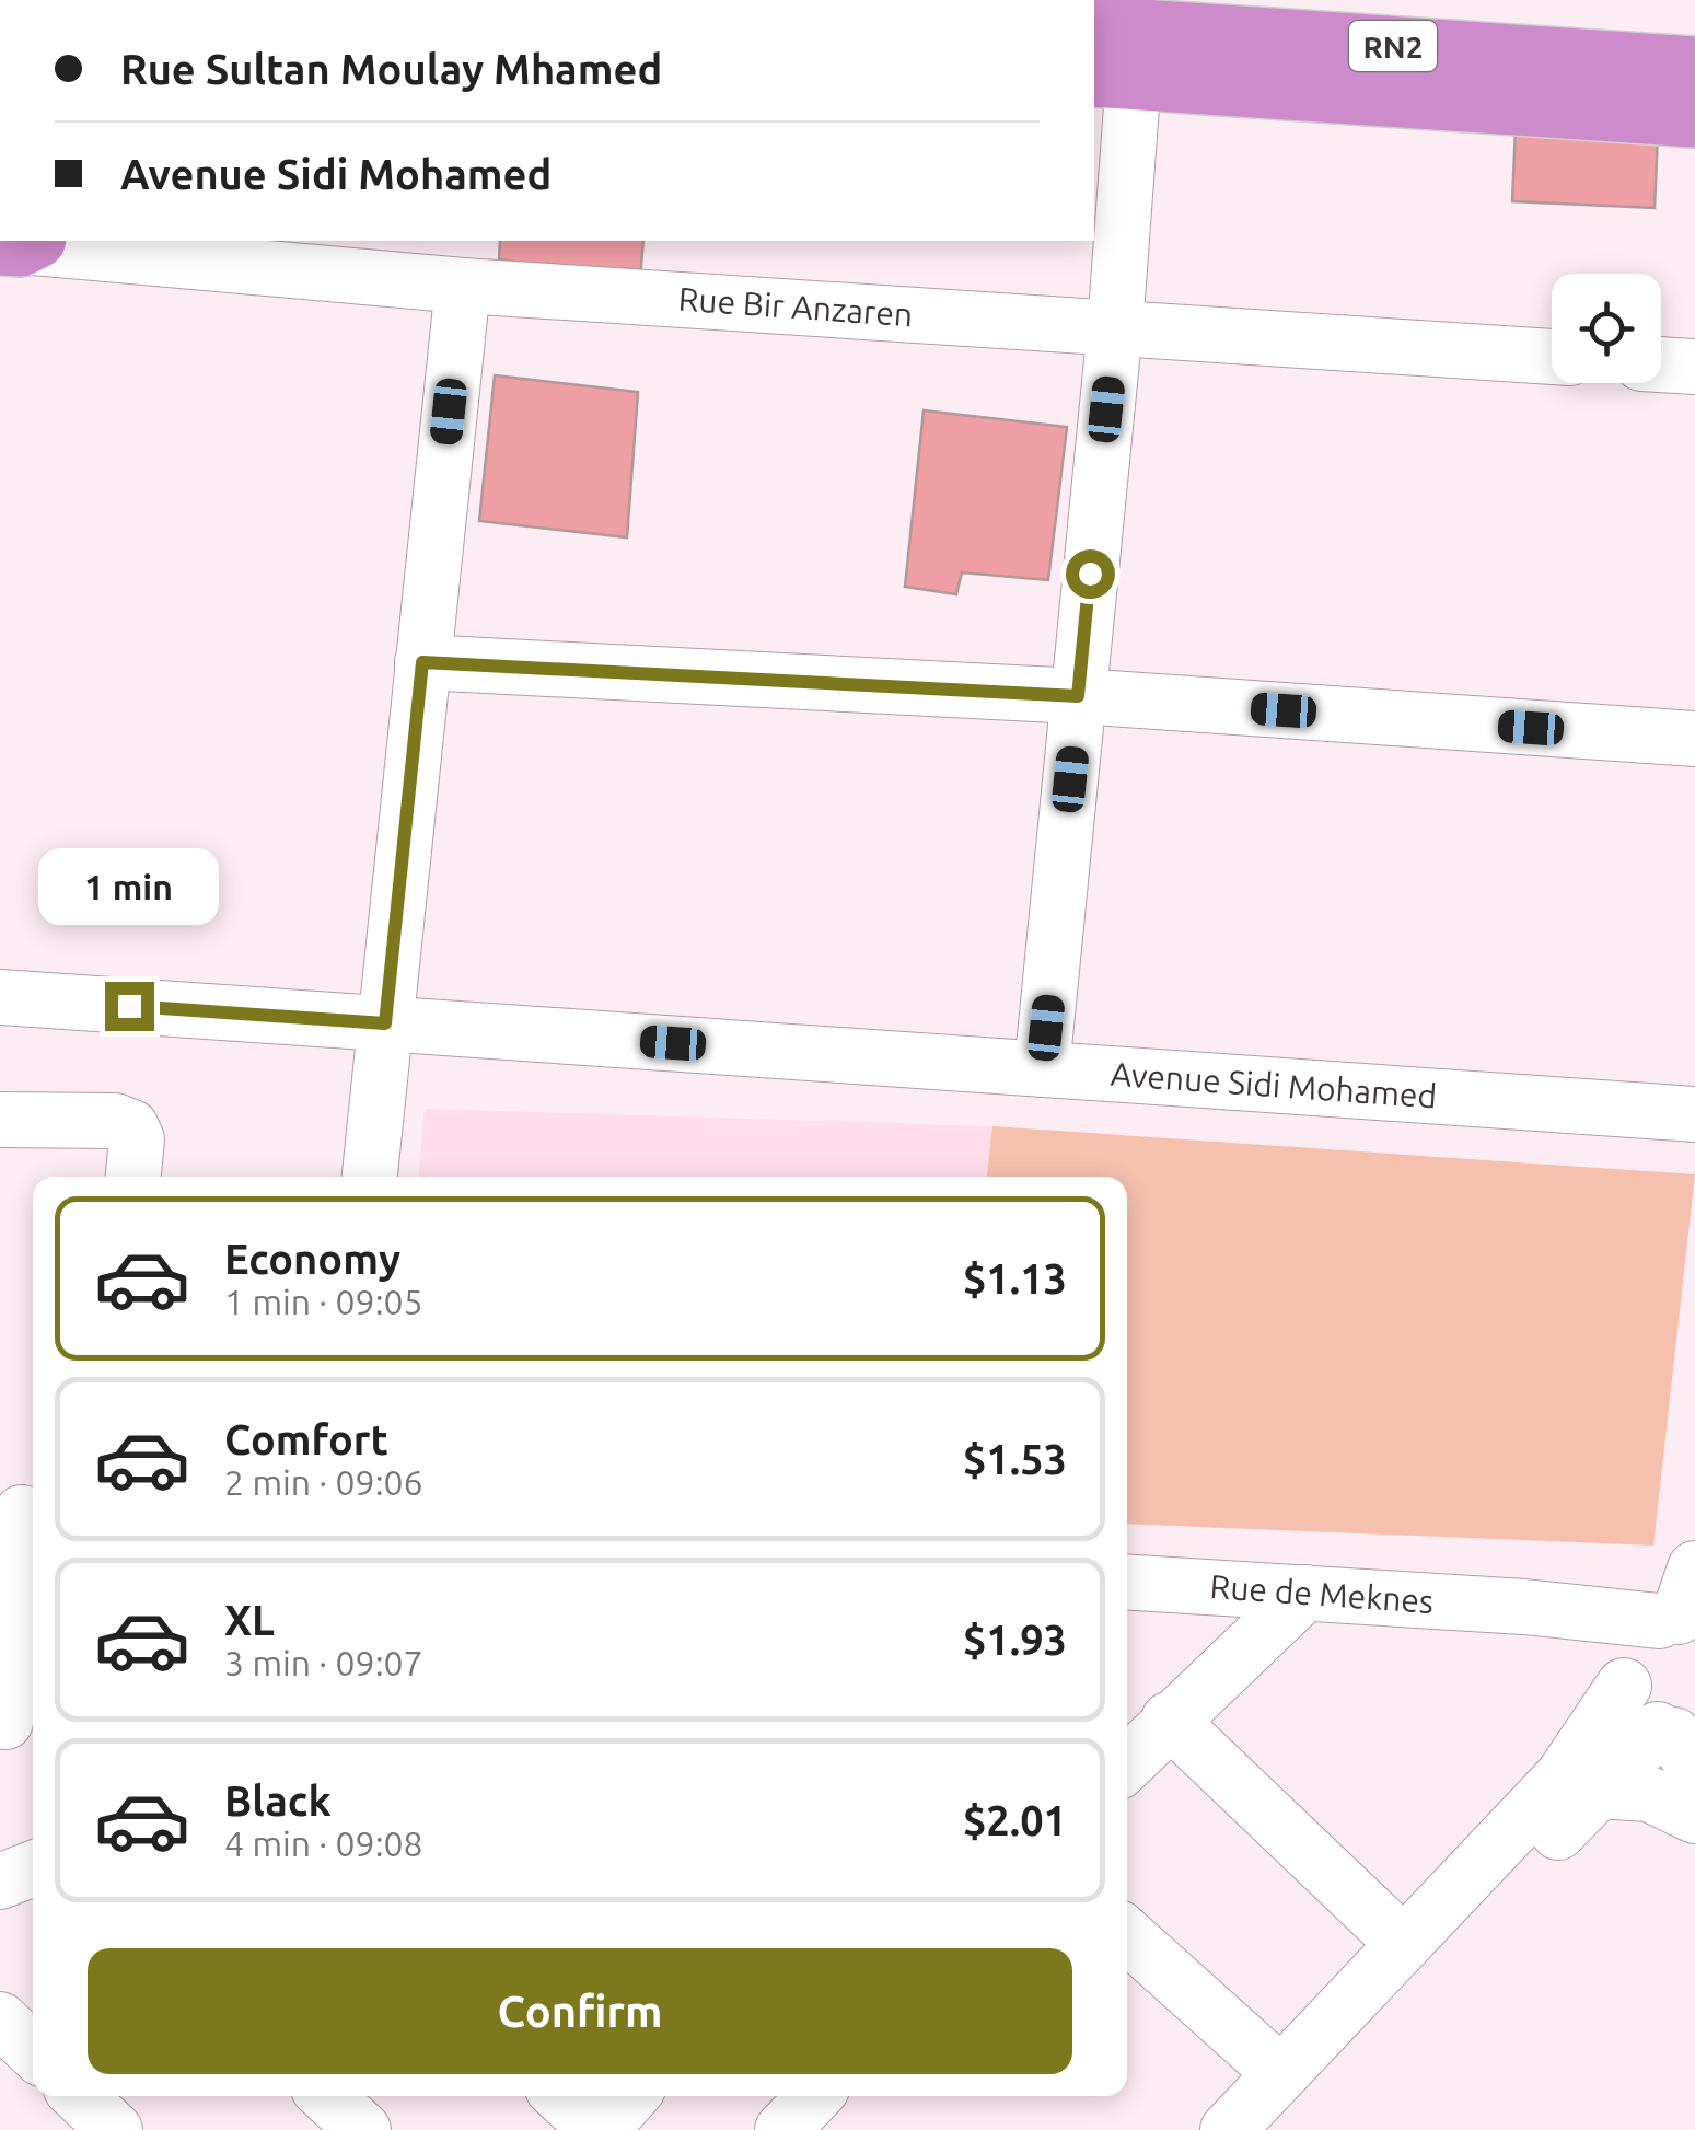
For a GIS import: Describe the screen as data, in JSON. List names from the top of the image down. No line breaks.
{"streets":{"highway":["RN2"],"street":["Rue Bir Anzaren","Avenue Sidi Mohamed","Rue de Meknes"]},"page":{"banner":["Rue Sultan Moulay Mhamed","Avenue Sidi Mohamed"],"bubble":"1 min","list":[{"name":"Economy","note":"1 min · 09:05","value":"$1.13"},{"name":"Comfort","note":"2 min · 09:06","value":"$1.53"},{"name":"XL","note":"3 min · 09:07","value":"$1.93"},{"name":"Black","note":"4 min · 09:08","value":"$2.01"}],"buttons":"Confirm"}}
